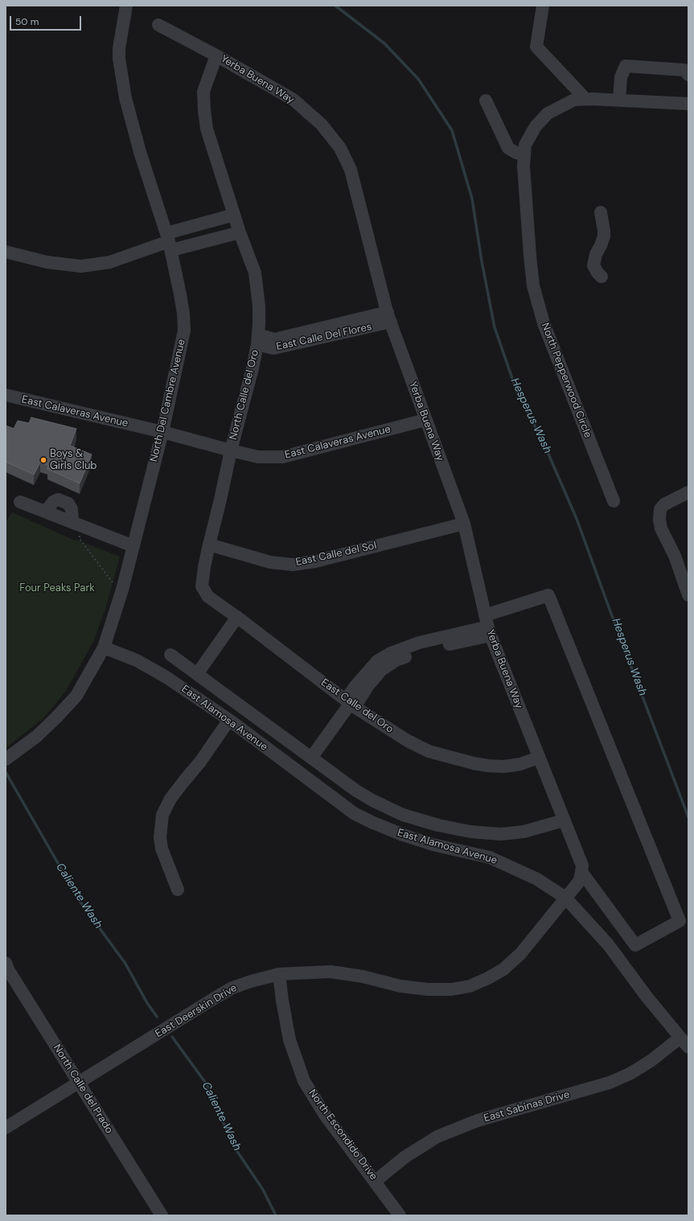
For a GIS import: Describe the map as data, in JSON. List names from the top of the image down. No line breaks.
{"streets":{"street":["Yerba Buena Way","East Calle Del Flores","North Pepperwood Circle","North Calle del Oro","North Del Cambre Avenue","East Calaveras Avenue","East Calle del Sol","East Calle del Oro","East Alamosa Avenue","East Deerskin Drive","North Calle del Prado","East Sabinas Drive","North Escondido Drive"]},"crossings":[["Yerba Buena Way","East Calle Del Flores"],["Yerba Buena Way","North Calle del Oro"],["Yerba Buena Way","East Calaveras Avenue"],["Yerba Buena Way","East Calle del Sol"],["Yerba Buena Way","East Calle del Oro"],["East Calle Del Flores","North Calle del Oro"],["North Calle del Oro","East Calaveras Avenue"],["North Calle del Oro","East Calle del Sol"],["North Calle del Oro","East Calle del Oro"],["North Del Cambre Avenue","East Calaveras Avenue"],["North Del Cambre Avenue","East Alamosa Avenue"],["East Alamosa Avenue","East Deerskin Drive"],["East Alamosa Avenue","East Sabinas Drive"],["East Deerskin Drive","North Calle del Prado"],["East Deerskin Drive","North Escondido Drive"],["East Sabinas Drive","North Escondido Drive"]],"water":["Hesperus Wash","Caliente Wash"],"parks":["Four Peaks Park"],"places":["Boys & Girls Club"],"scale_bar":"50 m"}
